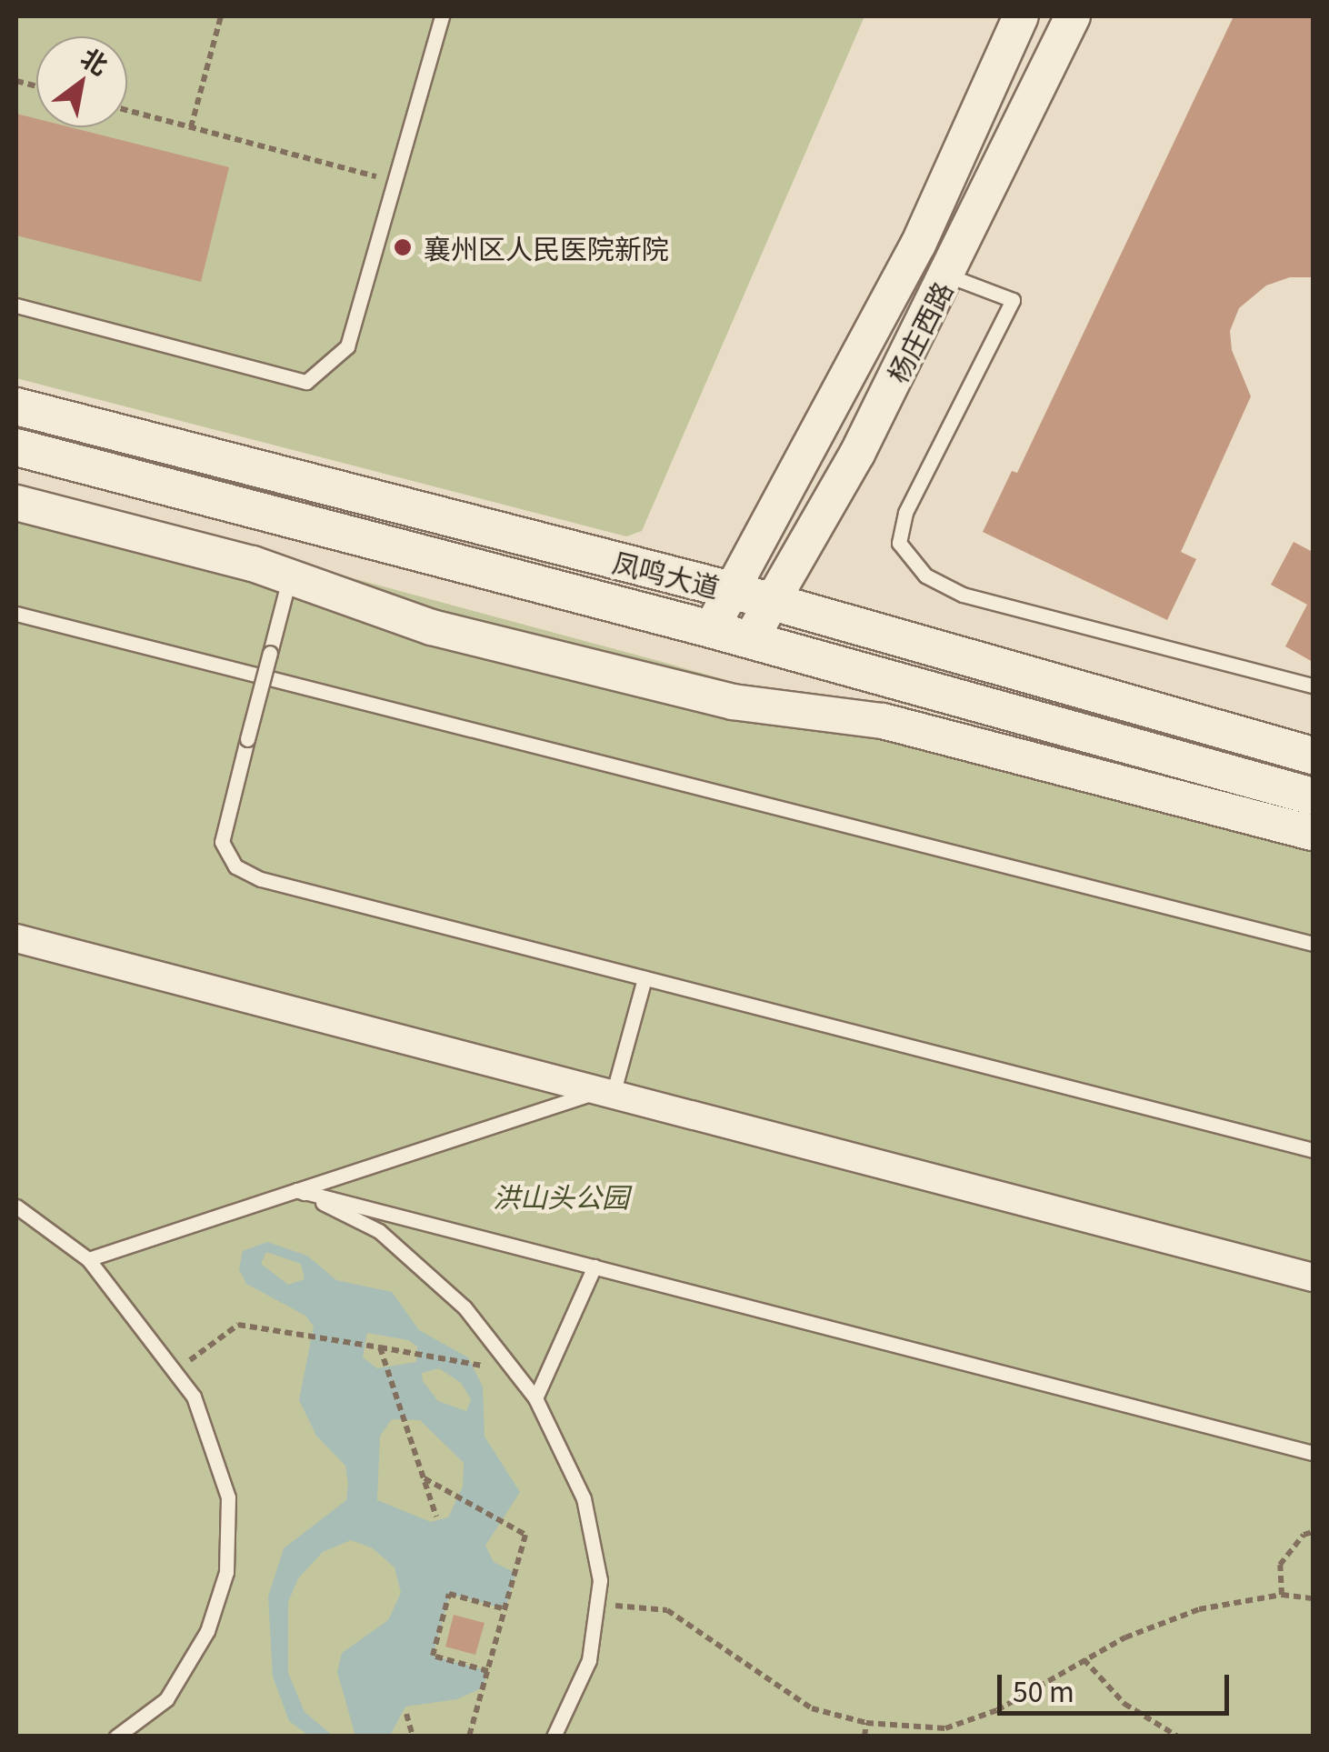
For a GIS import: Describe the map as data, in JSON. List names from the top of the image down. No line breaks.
{"streets":{"main road":["凤鸣大道"],"street":["杨庄西路"]},"crossings":[["杨庄西路","凤鸣大道"]],"parks":["洪山头公园"],"places":["襄州区人民医院新院"],"scale_bar":"50 m","north":"top right"}
